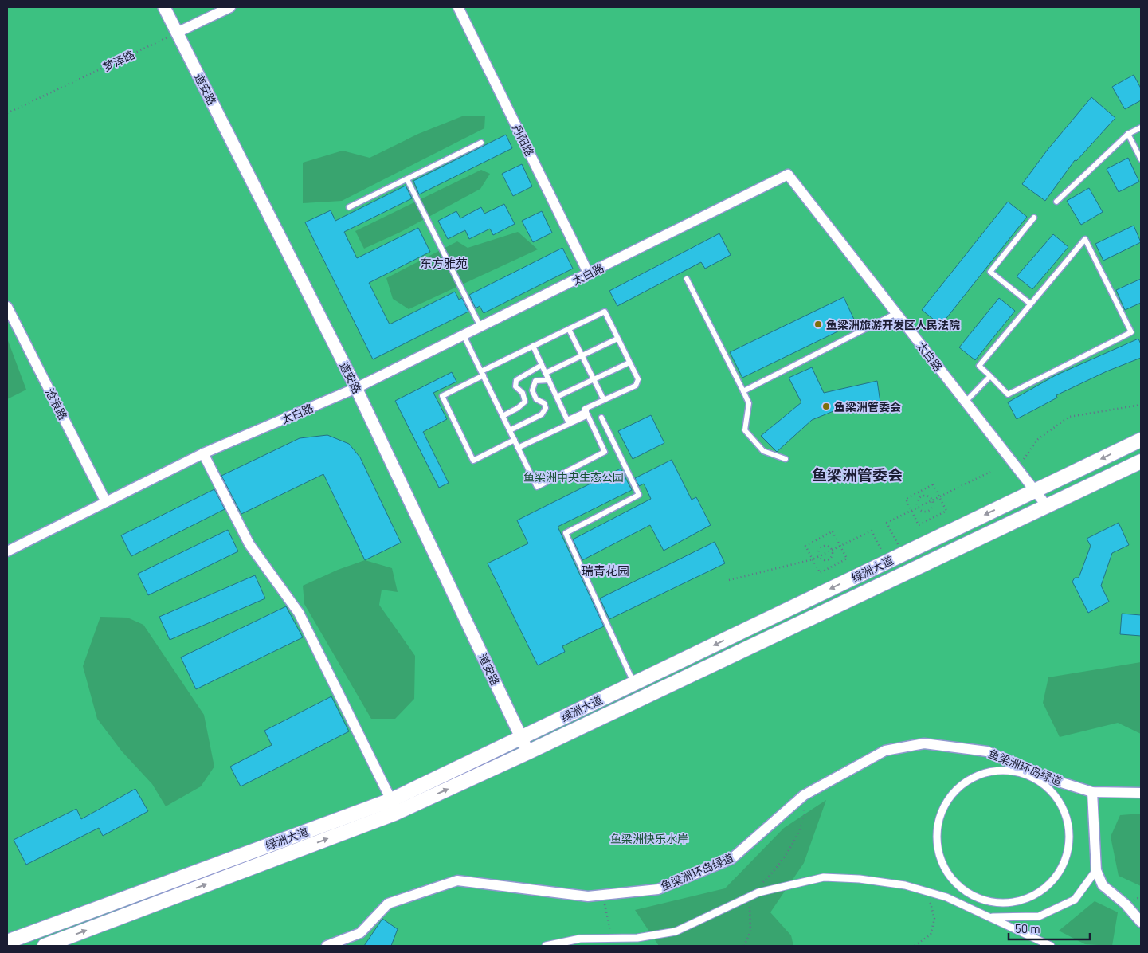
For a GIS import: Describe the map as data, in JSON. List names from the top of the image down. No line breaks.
{"streets":{"main road":["绿洲大道"],"street":["道安路","丹阳路","太白路","沧浪路","鱼梁洲环岛绿道"],"path":["梦泽路"]},"crossings":[["梦泽路","道安路"],["道安路","太白路"],["道安路","绿洲大道"],["丹阳路","太白路"],["太白路","沧浪路"],["太白路","绿洲大道"]],"districts":["东方雅苑","鱼梁洲管委会","瑞青花园"],"parks":["鱼梁洲中央生态公园","鱼梁洲快乐水岸"],"places":["鱼梁洲旅游开发区人民法院","鱼梁洲管委会"],"scale_bar":"50 m"}
